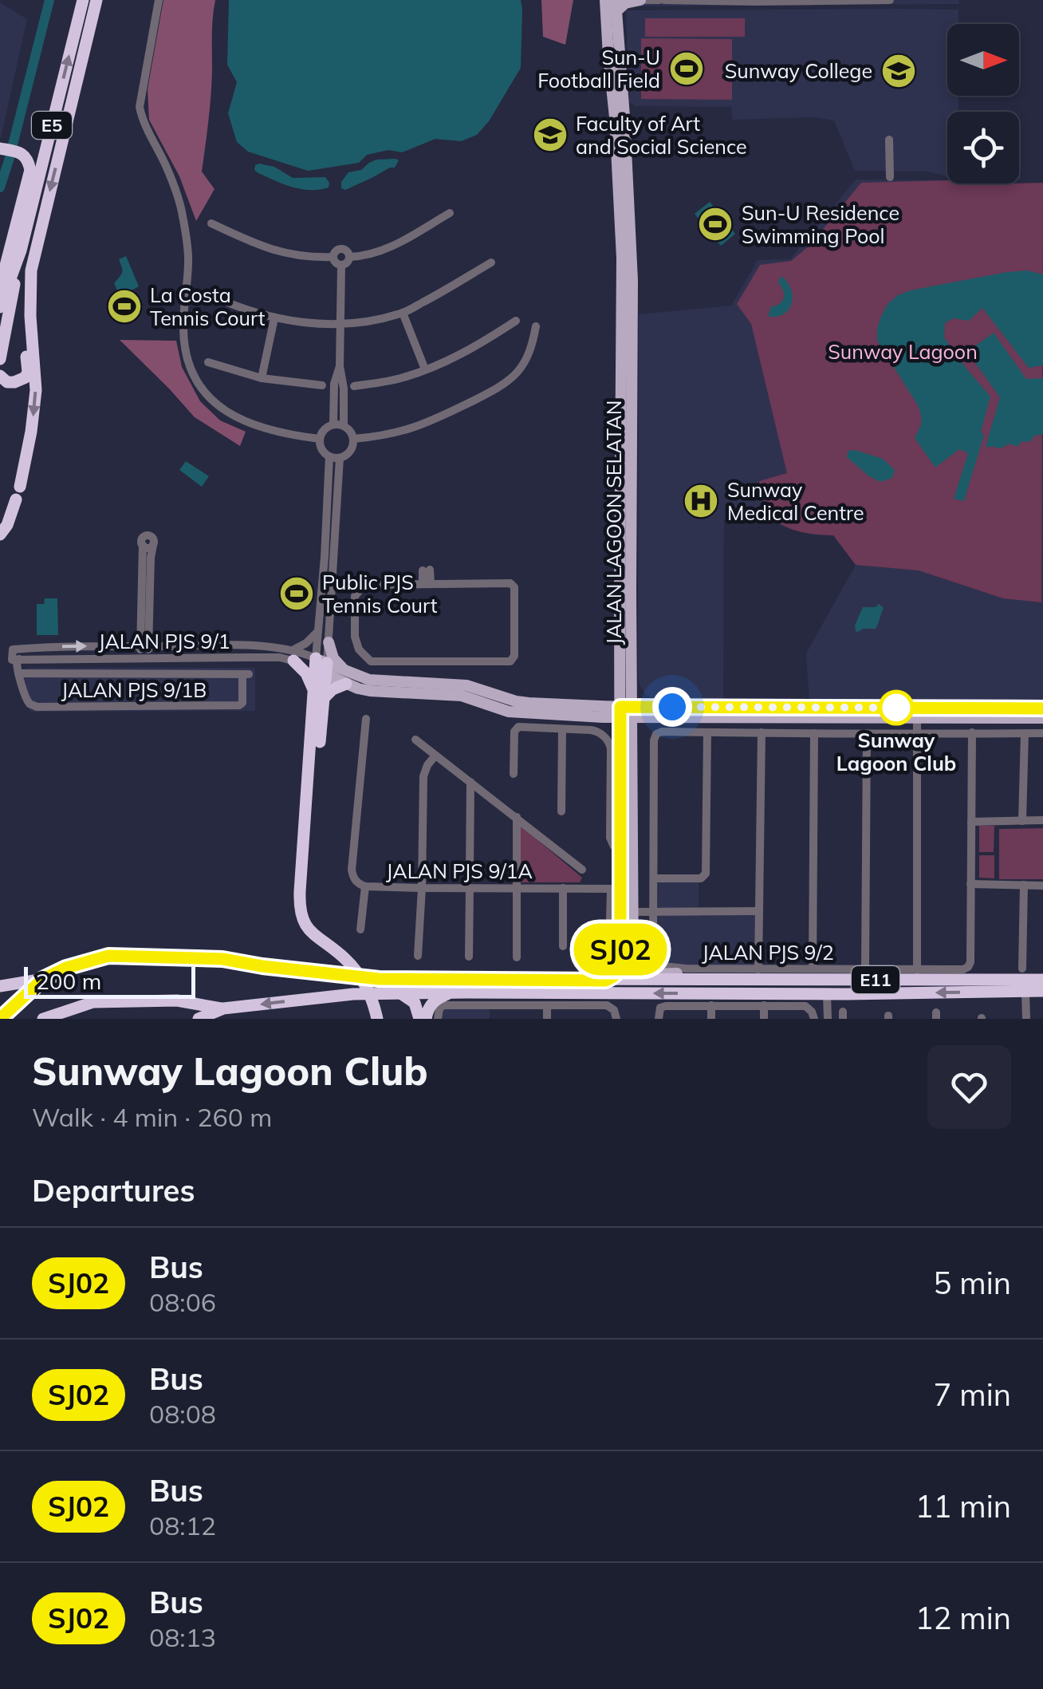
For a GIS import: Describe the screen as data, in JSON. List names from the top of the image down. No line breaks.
{"streets":{"highway":["E5","E11"],"main road":["JALAN LAGOON SELATAN"],"street":["JALAN PJS 9/1","JALAN PJS 9/1B","JALAN PJS 9/1A","JALAN PJS 9/2"]},"crossings":[["JALAN LAGOON SELATAN","JALAN PJS 9/1A"],["JALAN LAGOON SELATAN","E11"]],"parks":["Sunway Lagoon"],"places":{"sports":["Sun-U Football Field","Sun-U Residence Swimming Pool","La Costa Tennis Court","Public PJS Tennis Court"],"school or university":["Sunway College","Faculty of Art and Social Science"],"hospital":["Sunway Medical Centre"],"other":["Sunway Lagoon Club"]},"lines":["bus line SJ02"],"scale_bar":"200 m","north":"right","page":{"on_map":"SJ02","scale":"200 m","heading":[["Sunway Lagoon Club","Walk · 4 min · 260 m"],"Departures"],"list":[{"mark":"SJ02","name":"Bus","note":"08:06","value":"5 min"},{"mark":"SJ02","name":"Bus","note":"08:08","value":"7 min"},{"mark":"SJ02","name":"Bus","note":"08:12","value":"11 min"},{"mark":"SJ02","name":"Bus","note":"08:13","value":"12 min"}]}}
